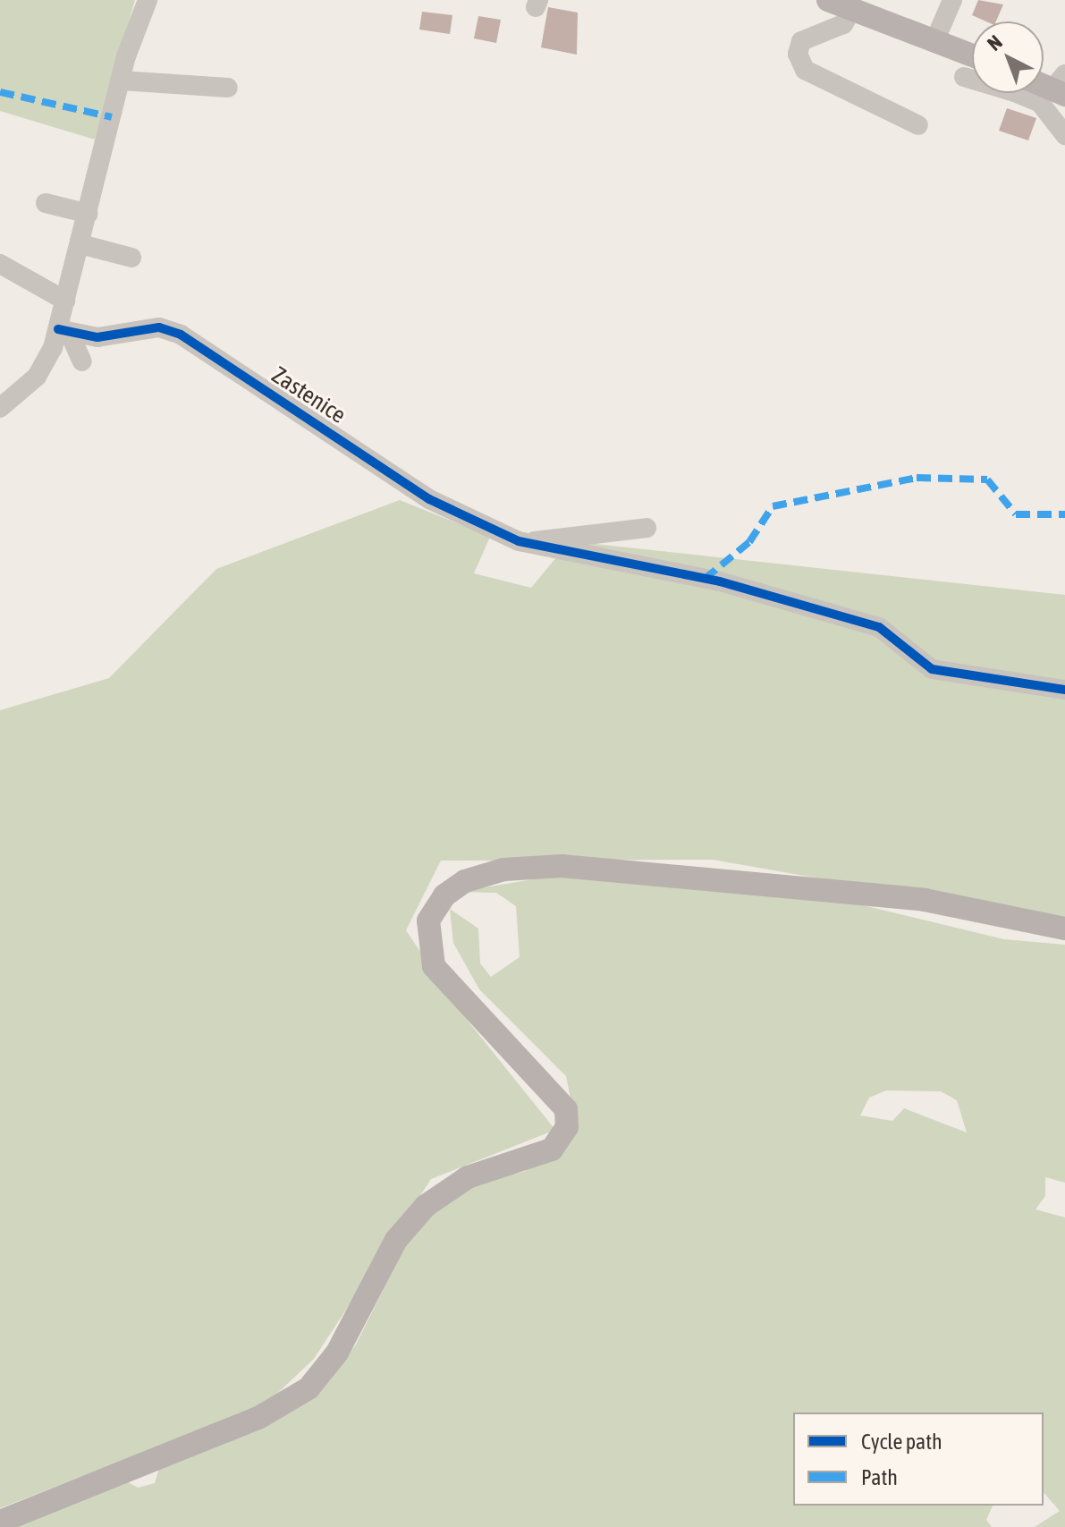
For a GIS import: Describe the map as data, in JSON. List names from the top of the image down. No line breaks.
{"streets":{"street":["Zastenice"]},"legend":["Cycle path","Path"],"north":"top left"}
